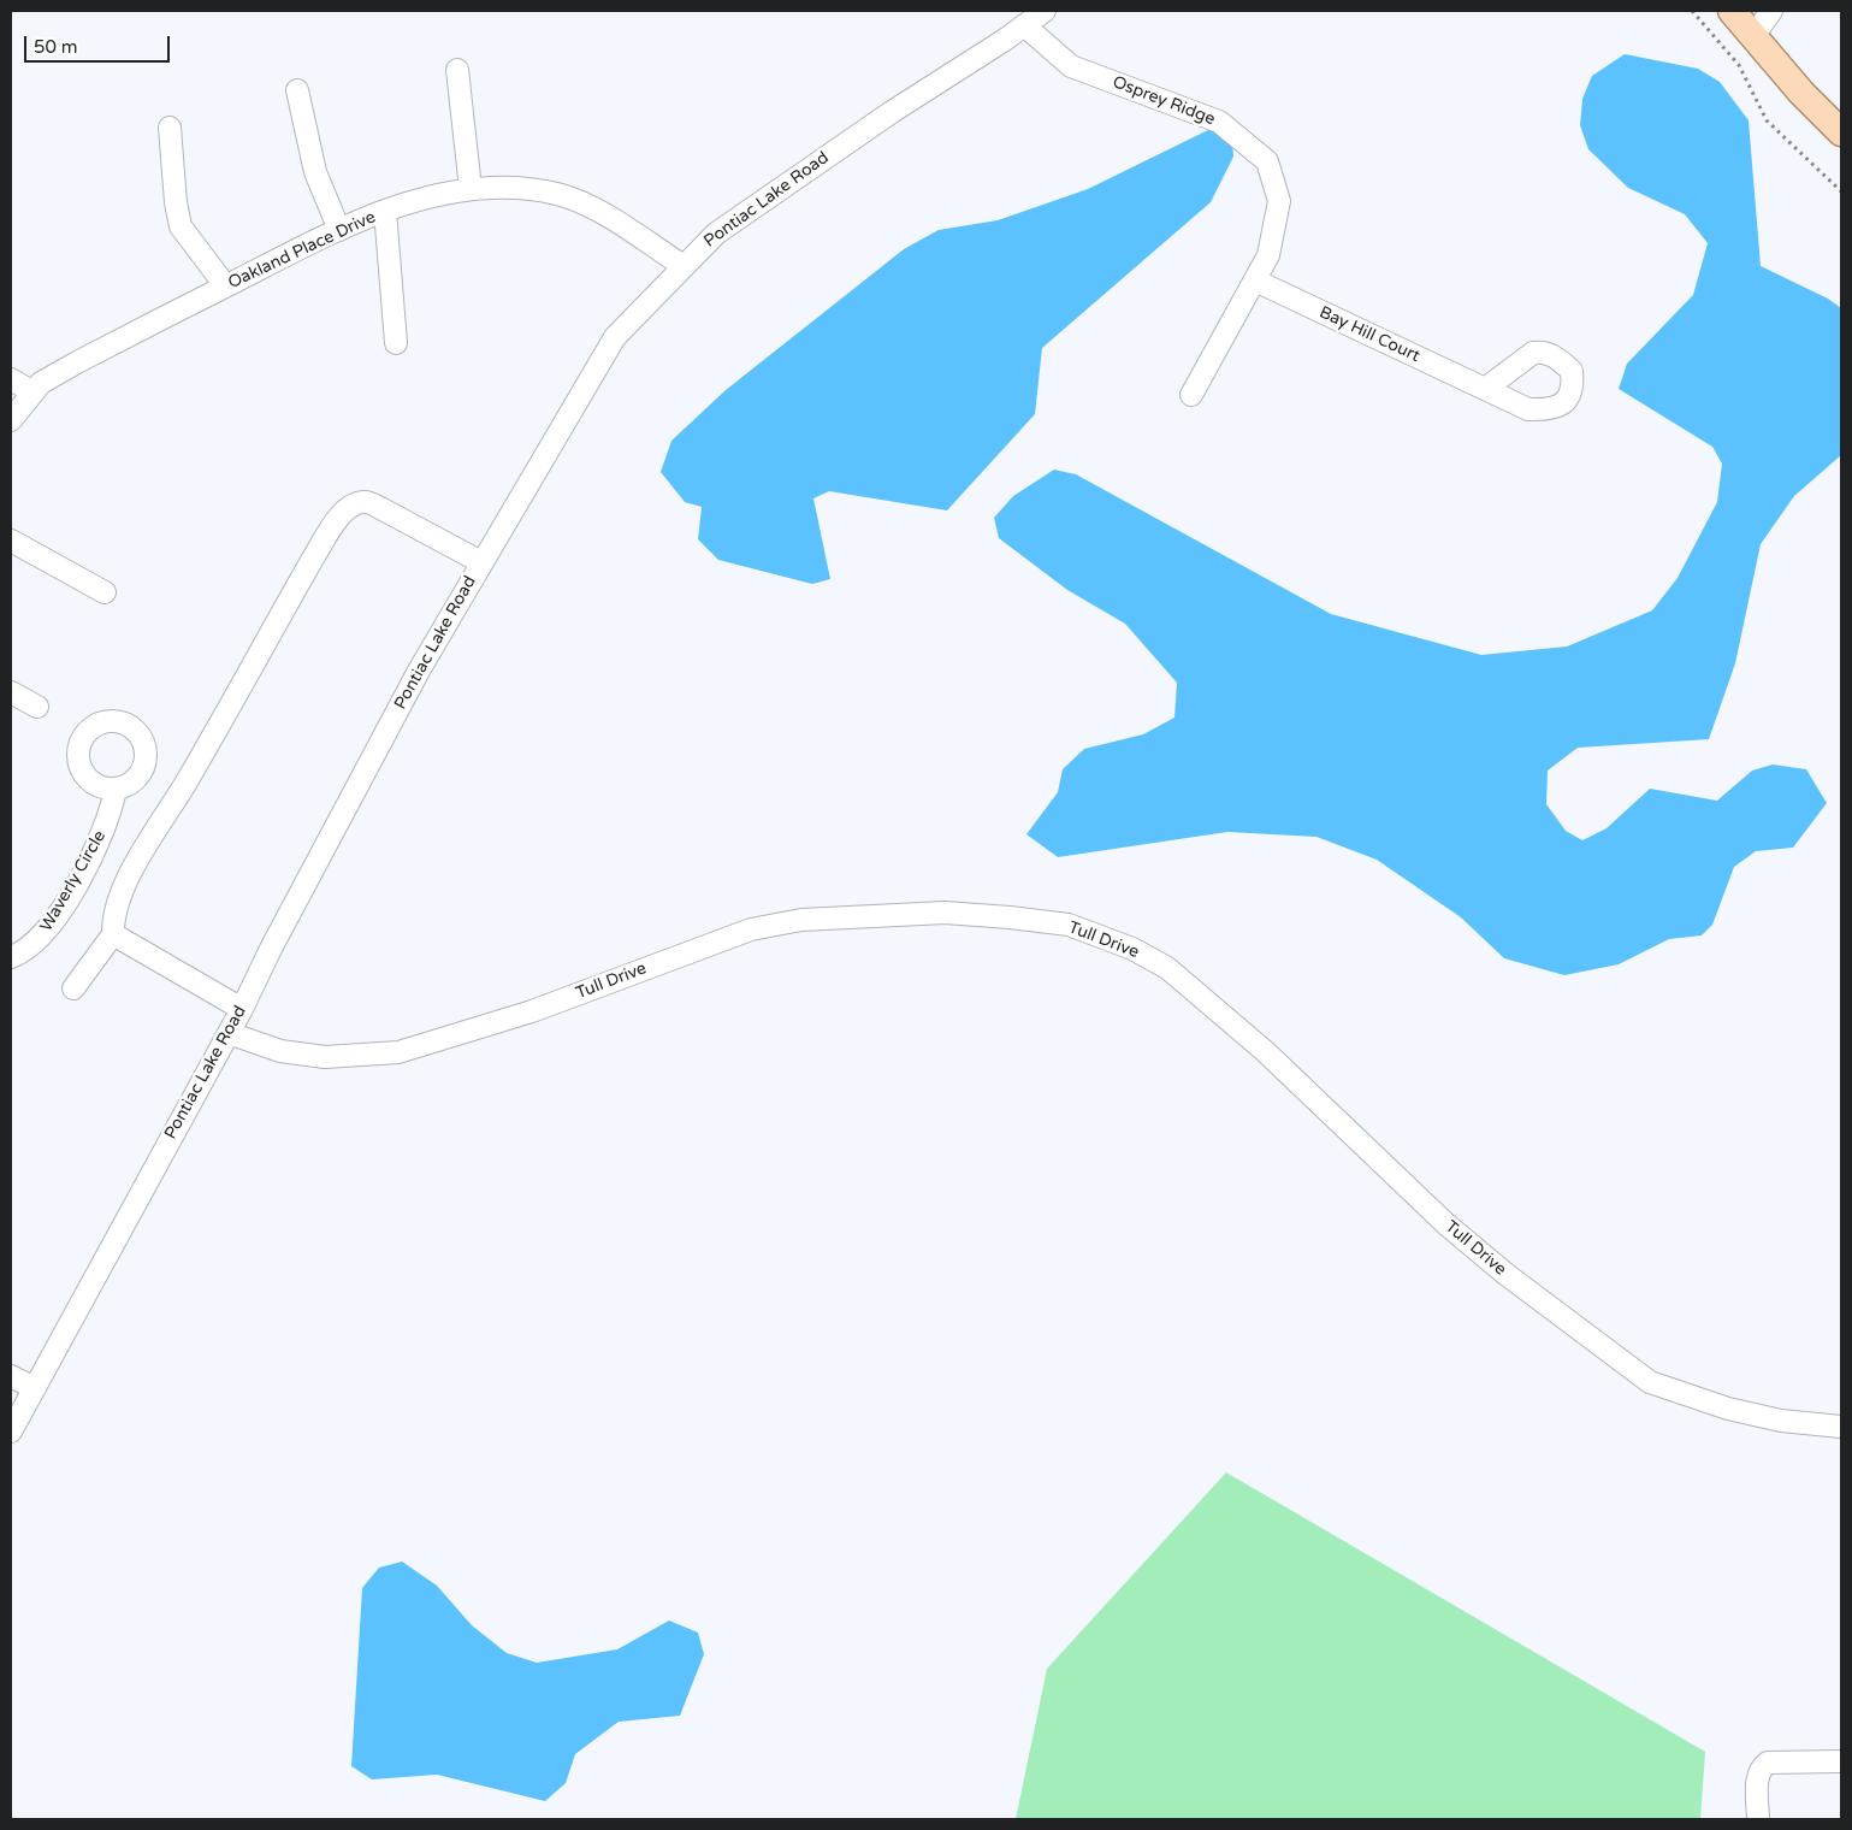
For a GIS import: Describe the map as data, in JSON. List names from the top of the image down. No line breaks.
{"streets":{"street":["Osprey Ridge","Pontiac Lake Road","Oakland Place Drive","Bay Hill Court","Waverly Circle","Tull Drive"]},"crossings":[["Osprey Ridge","Pontiac Lake Road"],["Osprey Ridge","Bay Hill Court"],["Pontiac Lake Road","Oakland Place Drive"],["Pontiac Lake Road","Tull Drive"]],"scale_bar":"50 m"}
